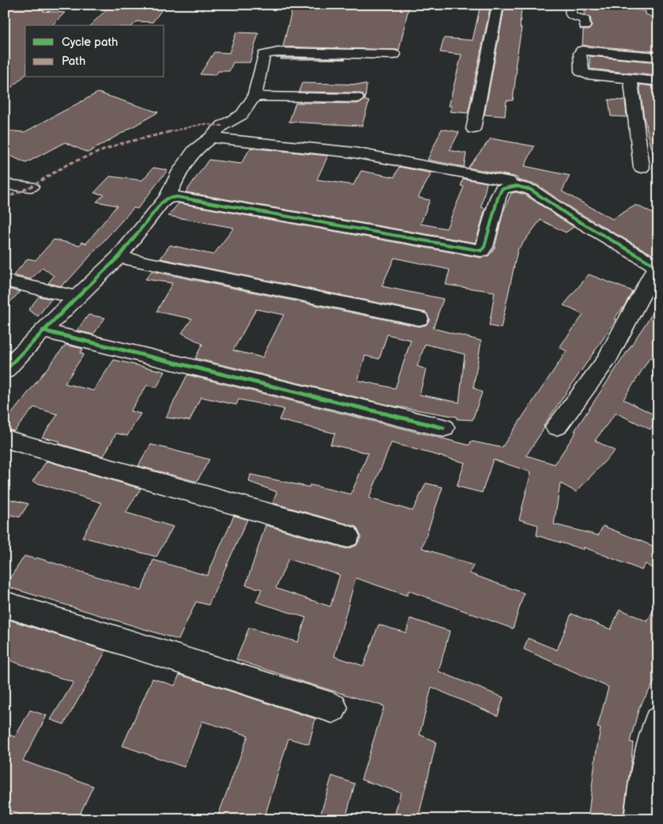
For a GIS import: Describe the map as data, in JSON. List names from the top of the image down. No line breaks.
{"legend":["Cycle path","Path"]}
